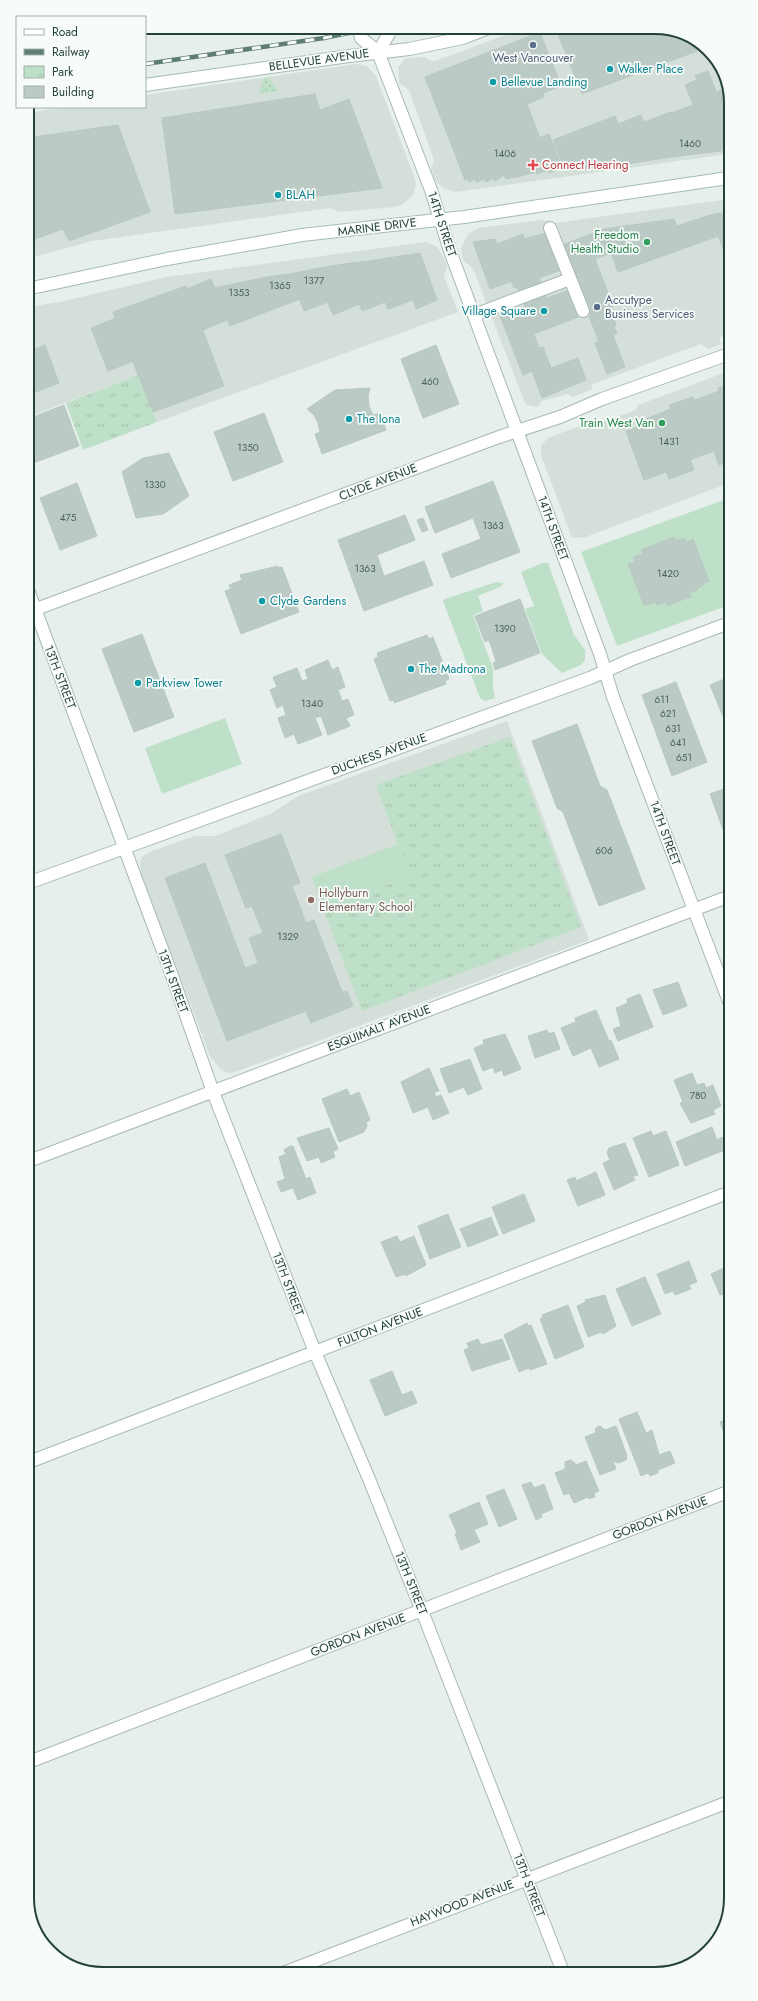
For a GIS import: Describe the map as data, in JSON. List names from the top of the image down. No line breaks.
{"streets":{"street":["BELLEVUE AVENUE","14TH STREET","MARINE DRIVE","CLYDE AVENUE","13TH STREET","DUCHESS AVENUE","ESQUIMALT AVENUE","FULTON AVENUE","GORDON AVENUE","HAYWOOD AVENUE"]},"crossings":[["BELLEVUE AVENUE","14TH STREET"],["14TH STREET","MARINE DRIVE"],["14TH STREET","CLYDE AVENUE"],["14TH STREET","DUCHESS AVENUE"],["14TH STREET","ESQUIMALT AVENUE"],["13TH STREET","DUCHESS AVENUE"],["13TH STREET","ESQUIMALT AVENUE"],["13TH STREET","FULTON AVENUE"],["13TH STREET","GORDON AVENUE"],["13TH STREET","HAYWOOD AVENUE"]],"places":{"other":["West Vancouver","Walker Place","Bellevue Landing","BLAH","Freedom Health Studio","Accutype Business Services","Village Square","The Iona","Train West Van","Clyde Gardens","The Madrona","Parkview Tower","Hollyburn Elementary School"],"health":["Connect Hearing"]},"house_numbers":["1460","1406","1377","1365","1353","460","1431","1350","1330","475","1363","1363","1420","1390","611","1340","621","631","641","651","606","1329","780"],"legend":["Road","Railway","Park","Building"]}
